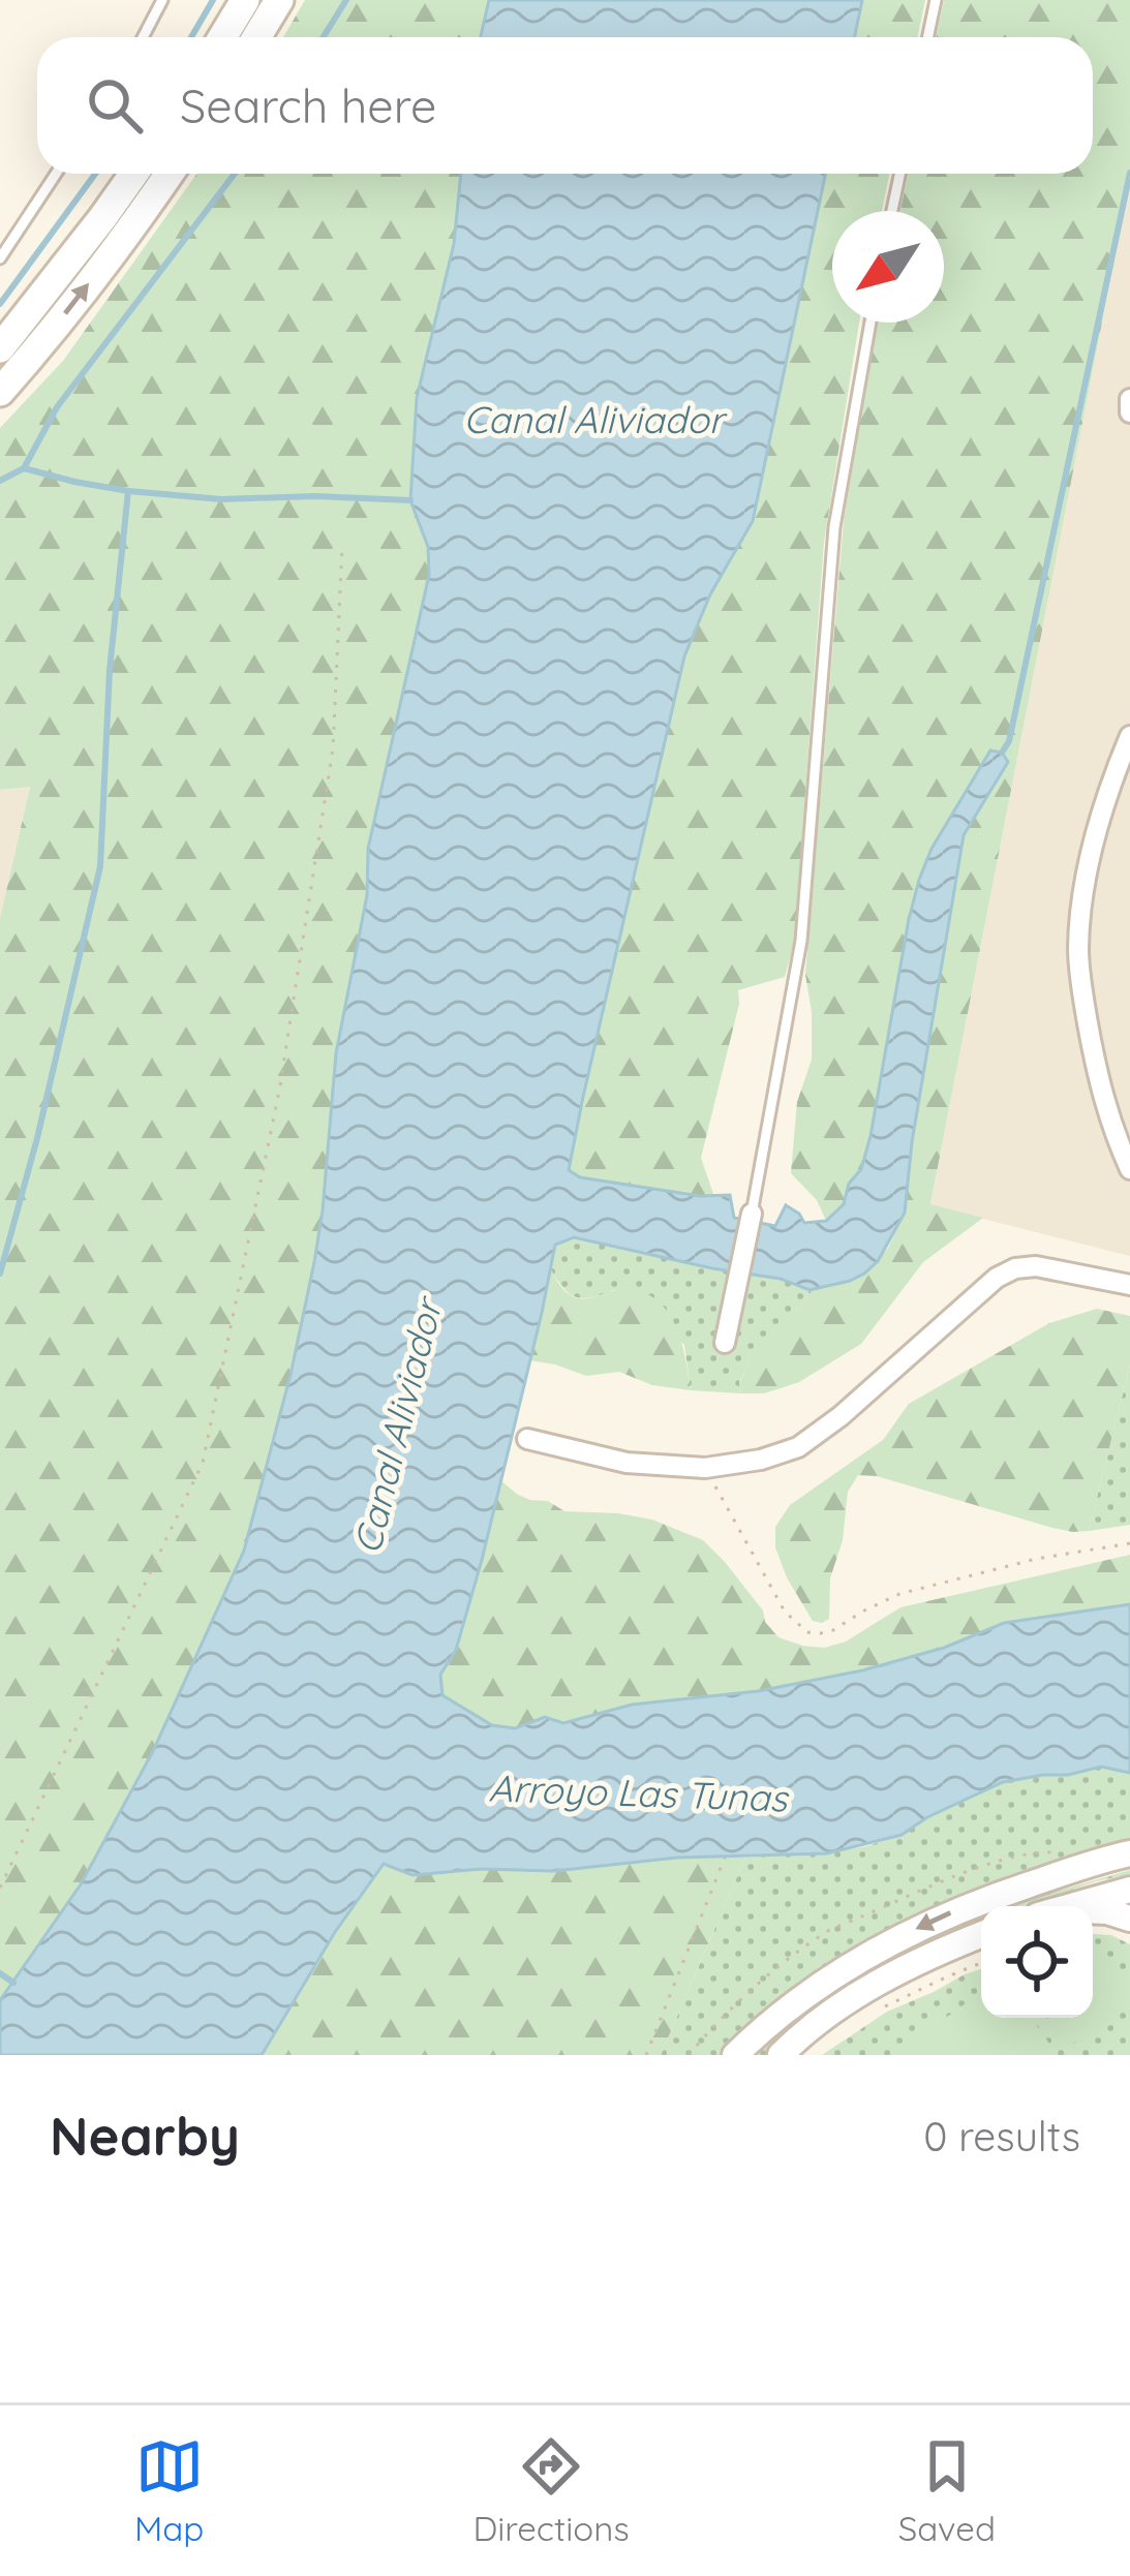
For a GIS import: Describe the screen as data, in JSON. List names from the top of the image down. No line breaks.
{"water":["Canal Aliviador","Arroyo Las Tunas"],"north":"bottom left","page":{"search":"Search here","heading":["Nearby","0 results"],"nav":["Map","Directions","Saved"]}}
